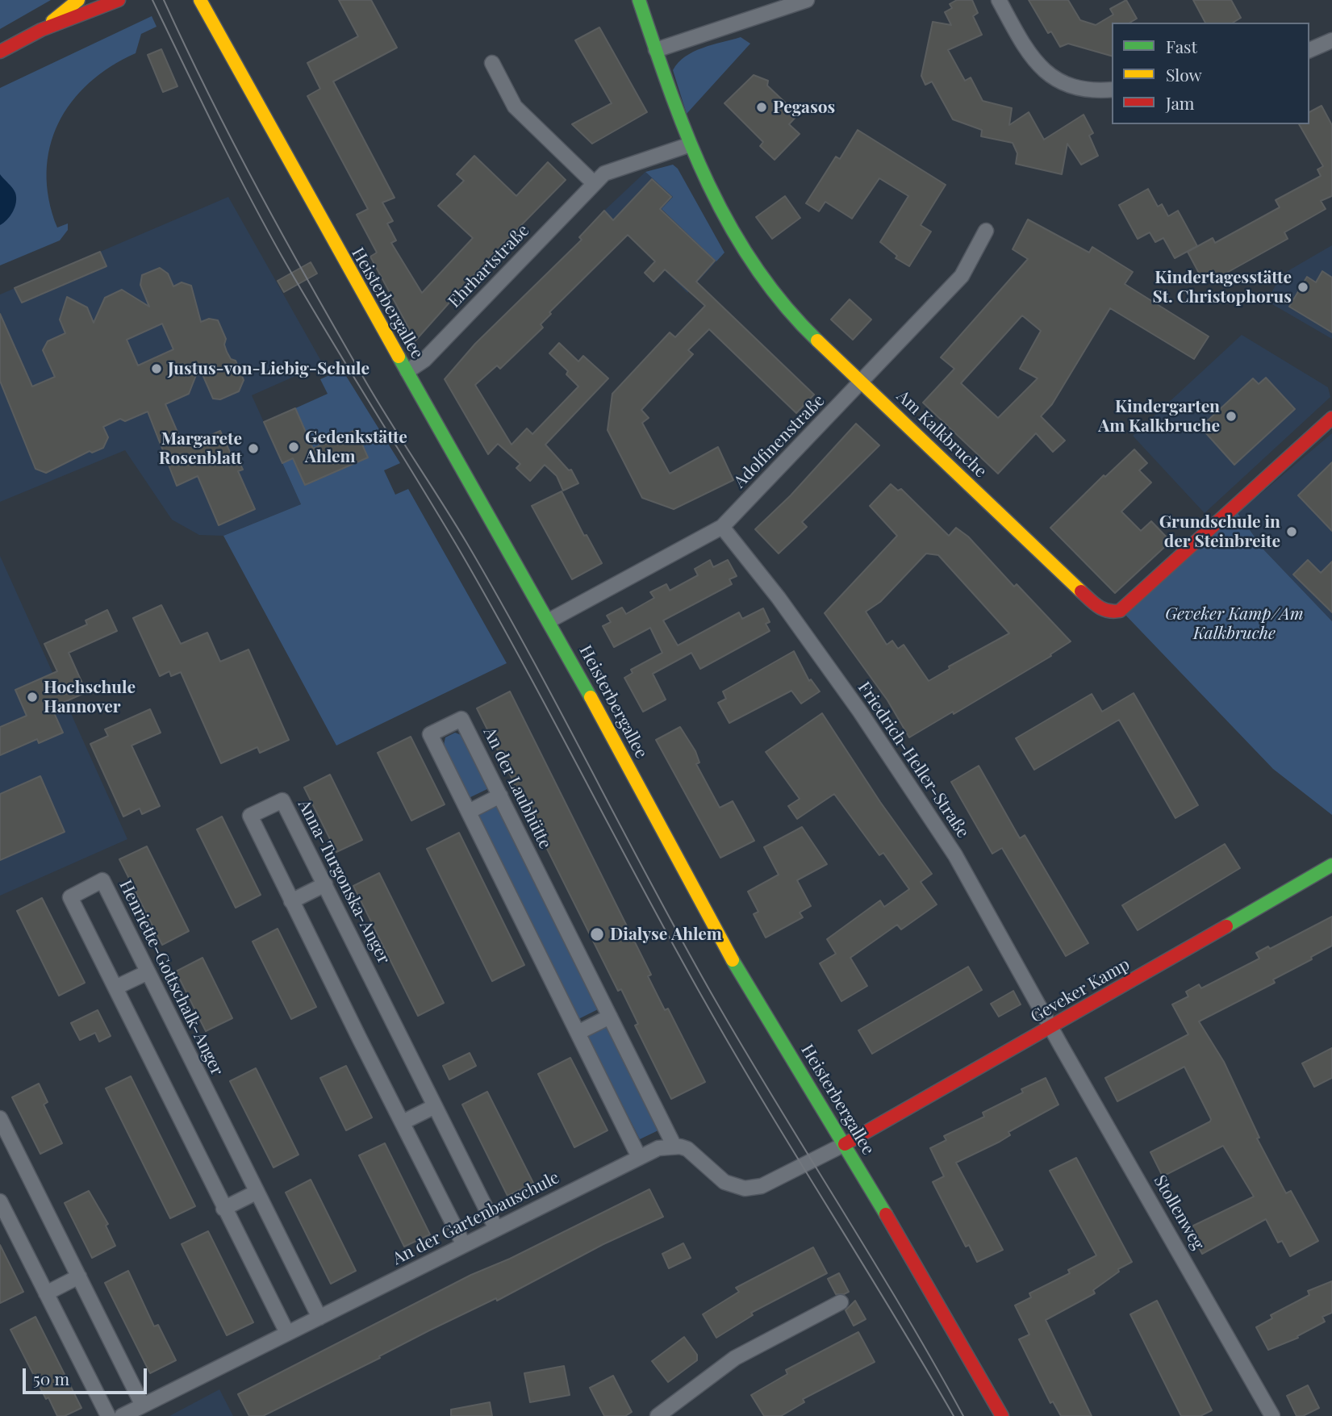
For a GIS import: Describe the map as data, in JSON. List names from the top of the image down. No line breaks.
{"streets":{"main road":["Heisterbergallee","Am Kalkbruche","Geveker Kamp"],"street":["Ehrhartstraße","Adolfinenstraße","Friedrich-Heller-Straße","An der Laubhütte","Anna-Turgonska-Anger","Henriette-Gottschalk-Anger","Stollenweg","An der Gartenbauschule"]},"crossings":[["Ehrhartstraße","Heisterbergallee"],["Ehrhartstraße","Am Kalkbruche"],["Heisterbergallee","Adolfinenstraße"],["Heisterbergallee","Geveker Kamp"],["Am Kalkbruche","Adolfinenstraße"],["Adolfinenstraße","Friedrich-Heller-Straße"],["Friedrich-Heller-Straße","Geveker Kamp"],["Friedrich-Heller-Straße","Stollenweg"],["An der Laubhütte","An der Gartenbauschule"],["Anna-Turgonska-Anger","An der Gartenbauschule"],["Henriette-Gottschalk-Anger","An der Gartenbauschule"],["Geveker Kamp","Stollenweg"]],"parks":["Geveker Kamp/Am Kalkbruche"],"places":["Pegasos","Kindertagesstätte St. Christophorus","Justus-von-Liebig-Schule","Kindergarten Am Kalkbruche","Gedenkstätte Ahlem","Margarete Rosenblatt","Grundschule in der Steinbreite","Hochschule Hannover","Dialyse Ahlem"],"legend":["Fast","Slow","Jam"],"scale_bar":"50 m"}
